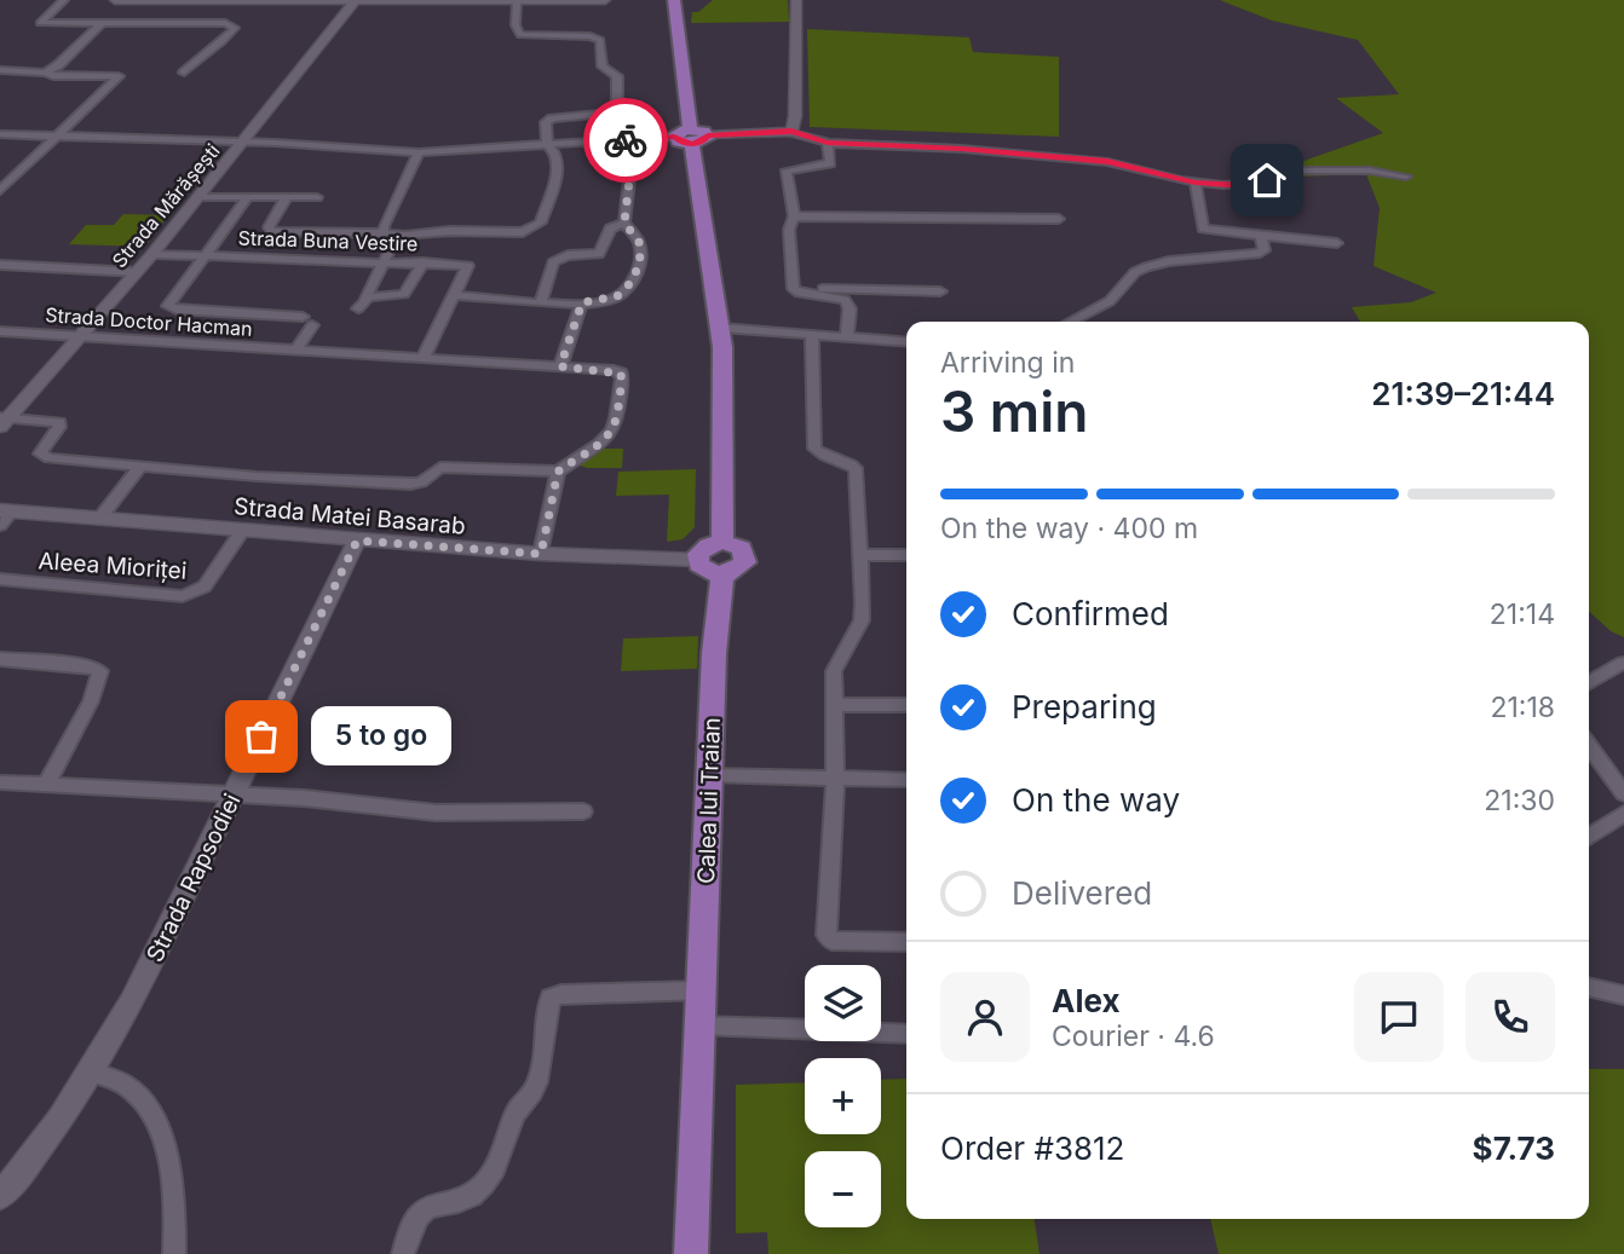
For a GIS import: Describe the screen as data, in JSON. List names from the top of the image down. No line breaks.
{"streets":{"main road":["Calea lui Traian"],"street":["Strada Mărășești","Strada Buna Vestire","Strada Doctor Hacman","Strada Matei Basarab","Aleea Mioriței","Strada Rapsodiei"]},"crossings":[["Strada Mărășești","Strada Buna Vestire"],["Strada Mărășești","Strada Doctor Hacman"],["Strada Mărășești","Strada Matei Basarab"],["Strada Buna Vestire","Strada Doctor Hacman"],["Strada Doctor Hacman","Strada Matei Basarab"],["Strada Matei Basarab","Aleea Mioriței"],["Strada Matei Basarab","Calea lui Traian"],["Strada Matei Basarab","Strada Rapsodiei"]],"places":["5 to go"],"page":{"heading":["3 min","Arriving in","21:39–21:44"],"panel":["Alex","Courier · 4.6","Order #3812","$7.73"],"bar":"On the way · 400 m","list":[["Confirmed","21:14"],["Preparing","21:18"],["On the way","21:30"],"Delivered"],"bubble":"5 to go","map_buttons":["+","−"]}}
